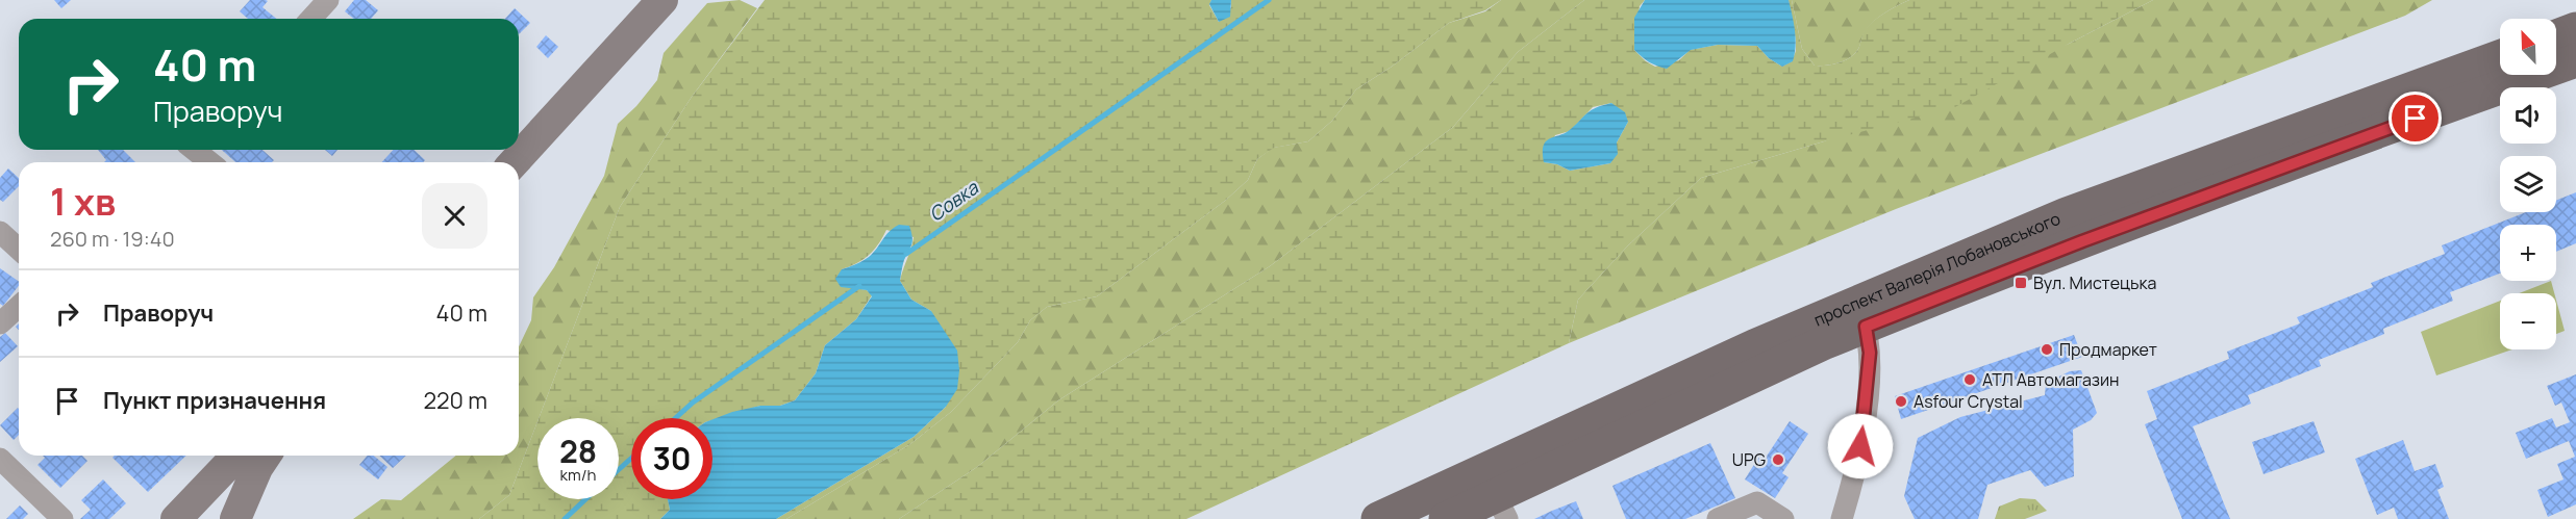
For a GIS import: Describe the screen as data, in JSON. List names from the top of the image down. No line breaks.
{"streets":{"main road":["проспект Валерія Лобановського"]},"water":["Совка"],"places":{"transit":["Вул. Мистецька"],"other":["Продмаркет","АТЛ Автомагазин","Asfour Crystal","UPG"]},"north":"top left","page":{"map_buttons":["+","−"],"turn":["40 m","Праворуч"],"heading":["1 хв","260 m · 19:40"],"list":[{"name":"Праворуч","value":"40 m"},{"name":"Пункт призначення","value":"220 m"}],"speed":"28 km/h","limit":"30"}}
